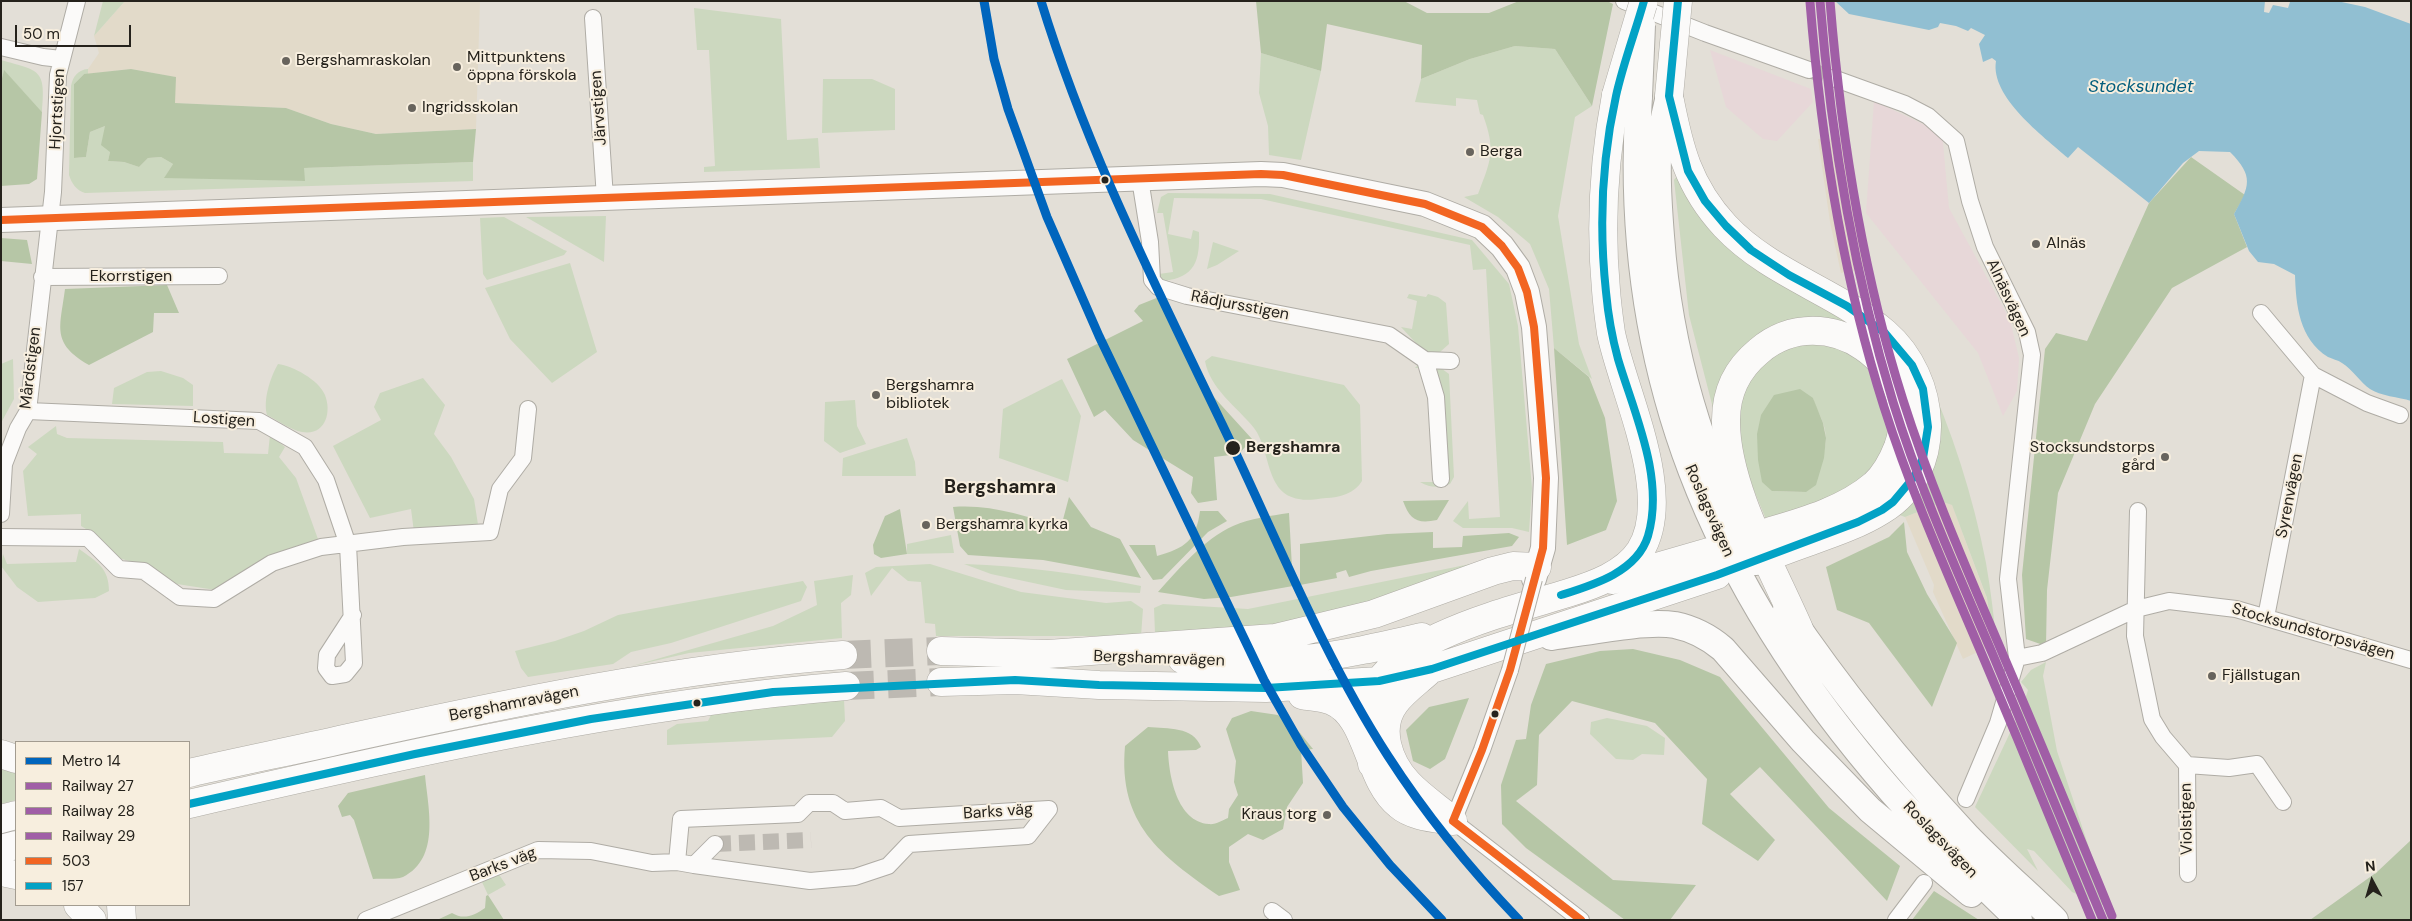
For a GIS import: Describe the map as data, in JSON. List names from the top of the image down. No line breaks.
{"streets":{"highway":["Bergshamravägen"],"main road":["Roslagsvägen"],"street":["Järvstigen","Hjortstigen","Ekorrstigen","Alnäsvägen","Rådjursstigen","Mårdstigen","Lostigen","Syrenvägen","Stocksundstorpsvägen","Barks väg","Violstigen"]},"crossings":[["Hjortstigen","Mårdstigen"],["Ekorrstigen","Mårdstigen"],["Alnäsvägen","Stocksundstorpsvägen"],["Mårdstigen","Lostigen"],["Syrenvägen","Stocksundstorpsvägen"]],"districts":["Bergshamra"],"water":["Stocksundet"],"places":["Bergshamraskolan","Mittpunktens öppna förskola","Ingridsskolan","Berga","Alnäs","Bergshamra bibliotek","Bergshamra","Stocksundstorps gård","Bergshamra kyrka","Fjällstugan","Kraus torg"],"lines":["metro line 14","rail line 27","rail line 29","transit line 157","rail line 28","transit line 503"],"legend":["Metro 14","Railway 27","Railway 28","Railway 29","503","157"],"scale_bar":"50 m","north":"top"}
